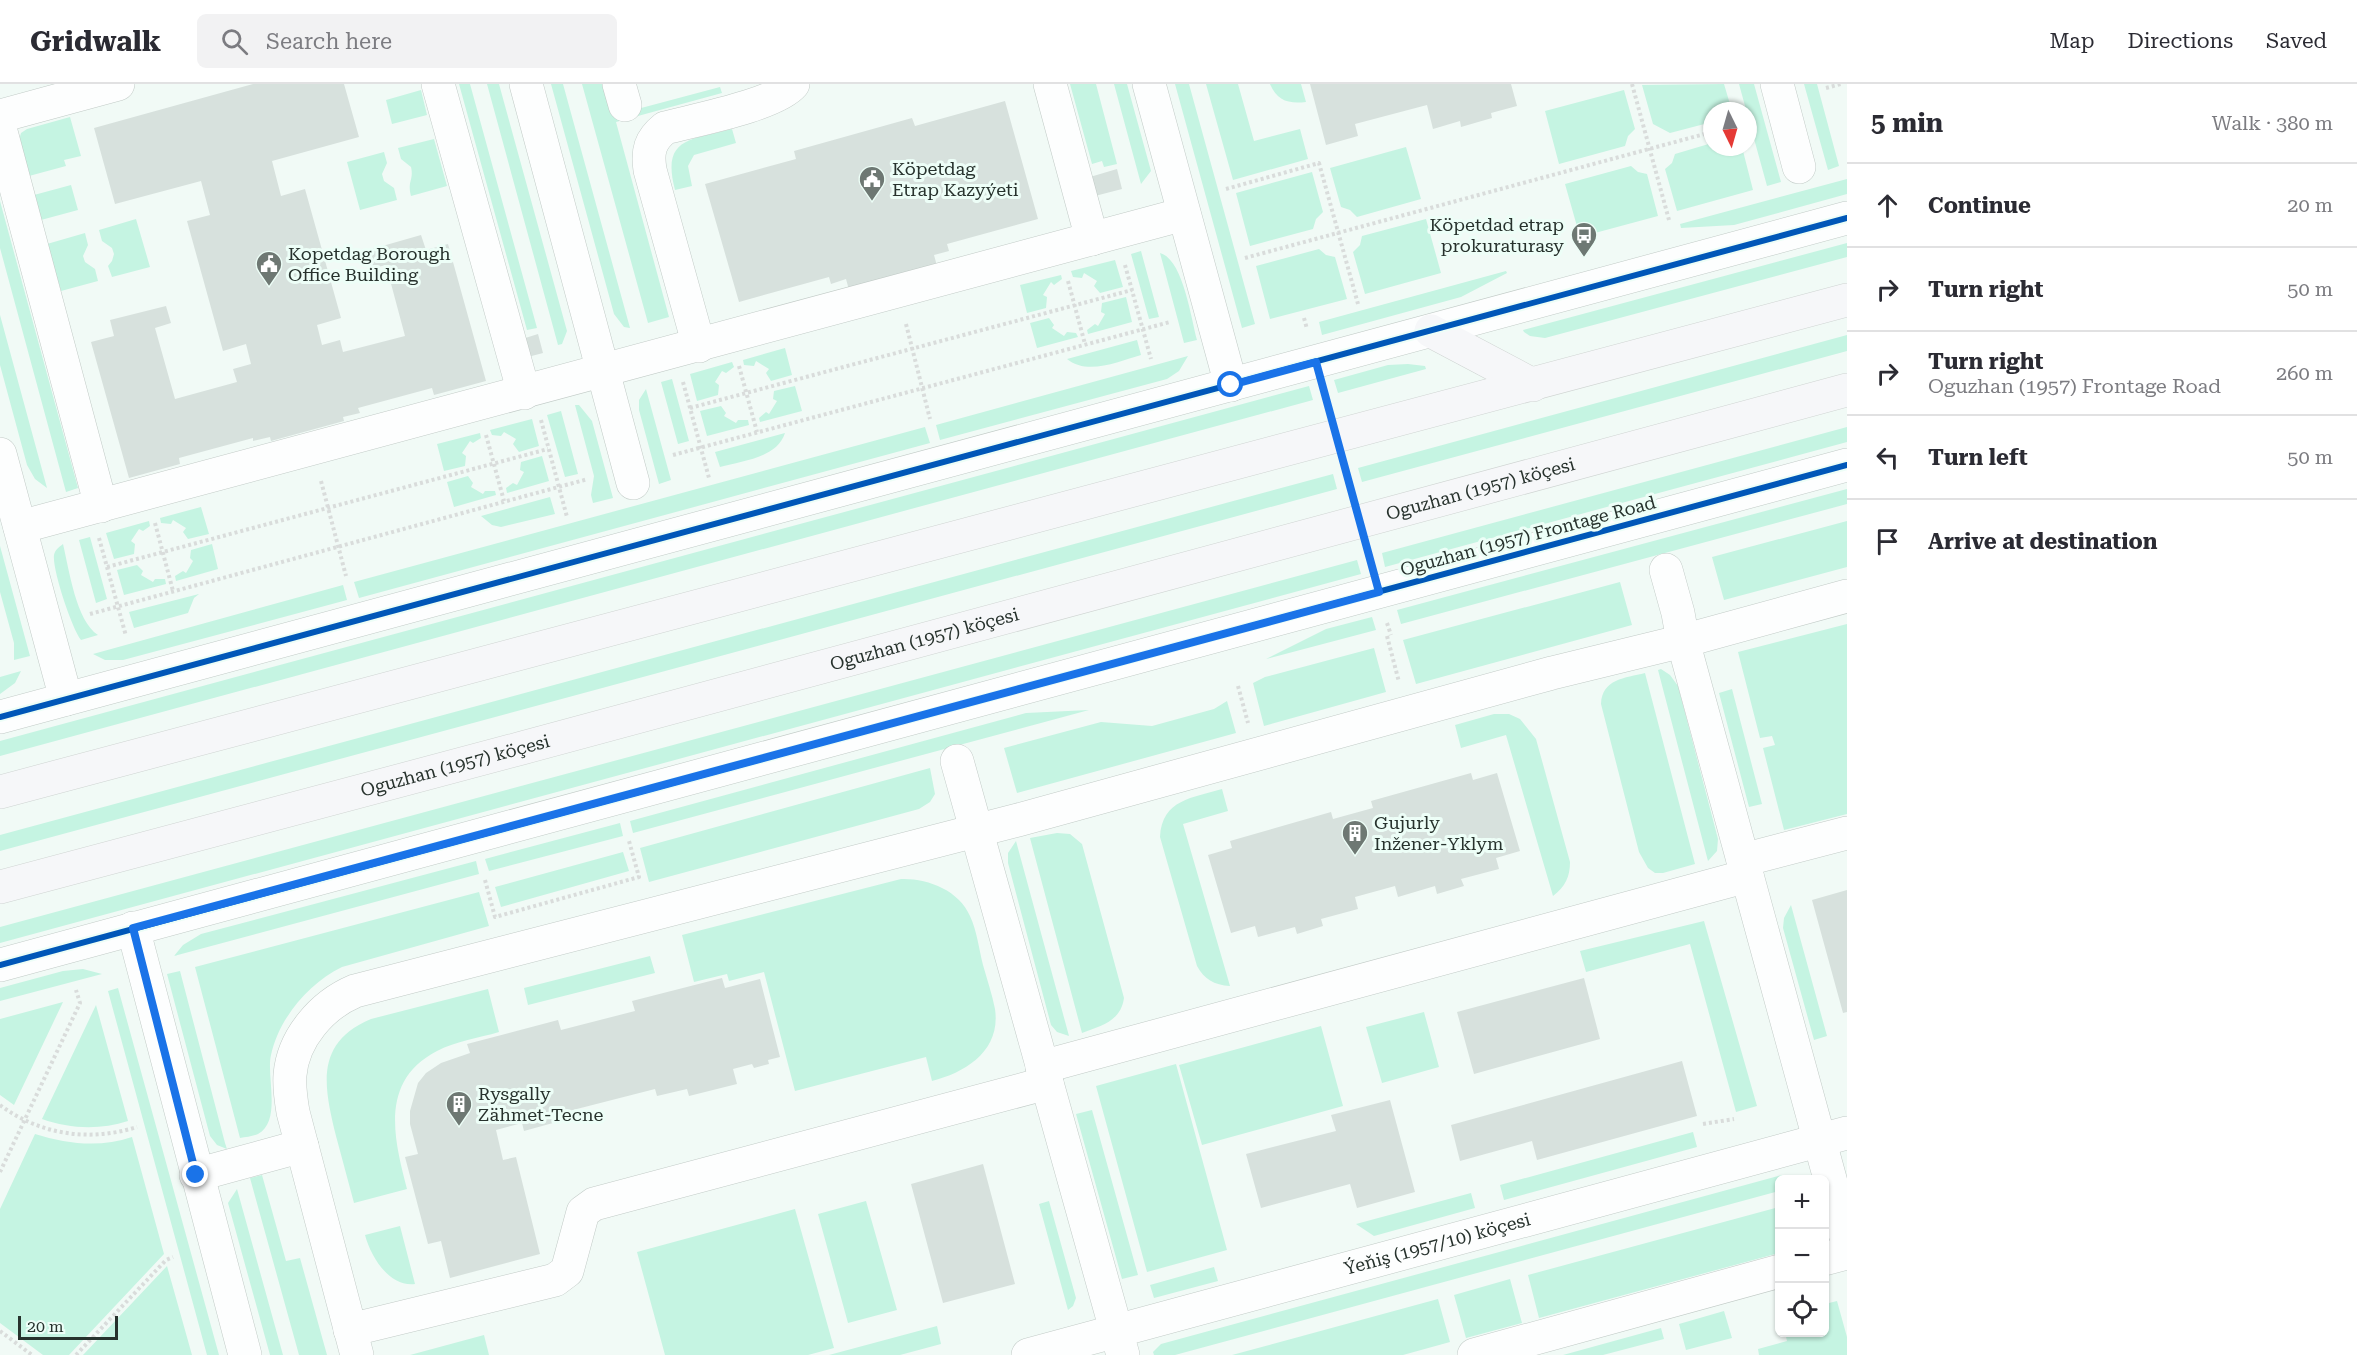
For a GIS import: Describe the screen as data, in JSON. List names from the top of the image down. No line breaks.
{"streets":{"main road":["Oguzhan (1957) köçesi"],"street":["Oguzhan (1957) Frontage Road","Ýeňiş (1957/10) köçesi"]},"places":{"public building":["Köpetdag Etrap Kazyýeti","Kopetdag Borough Office Building"],"bus stop":["Köpetdad etrap prokuraturasy"],"building":["Gujurly Inžener-Yklym","Rysgally Zähmet-Tecne"]},"scale_bar":"20 m","north":"bottom","page":{"header":"Gridwalk","search":"Search here","nav":["Map","Directions","Saved"],"heading":["5 min","Walk · 380 m"],"list":[["Continue","20 m"],["Turn right","50 m"],["Turn right","Oguzhan (1957) Frontage Road","260 m"],["Turn left","50 m"],"Arrive at destination"],"map_buttons":["+","−"],"scale":"20 m"}}
